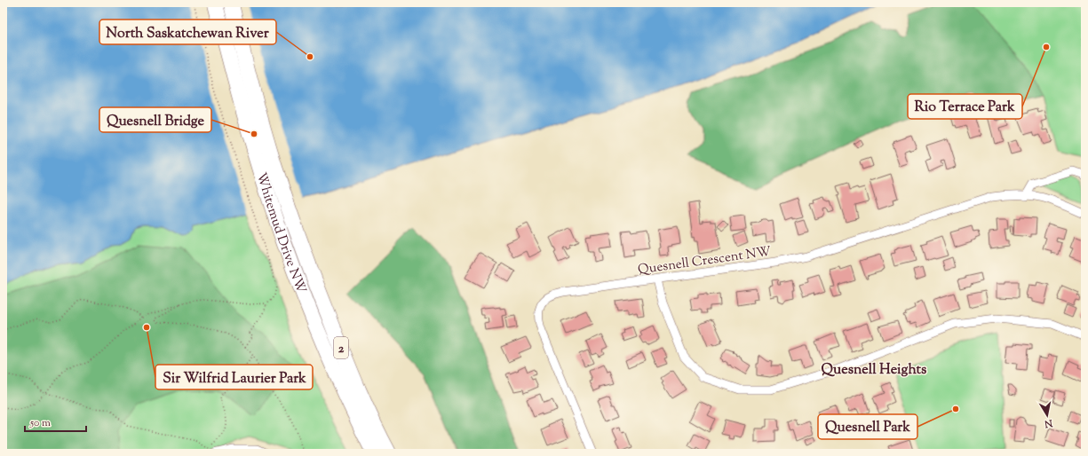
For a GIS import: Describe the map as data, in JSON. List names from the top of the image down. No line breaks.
{"streets":{"highway":["Whitemud Drive NW","2"],"street":["Quesnell Crescent NW"]},"districts":["Quesnell Heights"],"places":["Rio Terrace Park","North Saskatchewan River","Quesnell Bridge","Sir Wilfrid Laurier Park","Quesnell Park"],"scale_bar":"50 m","north":"bottom"}
